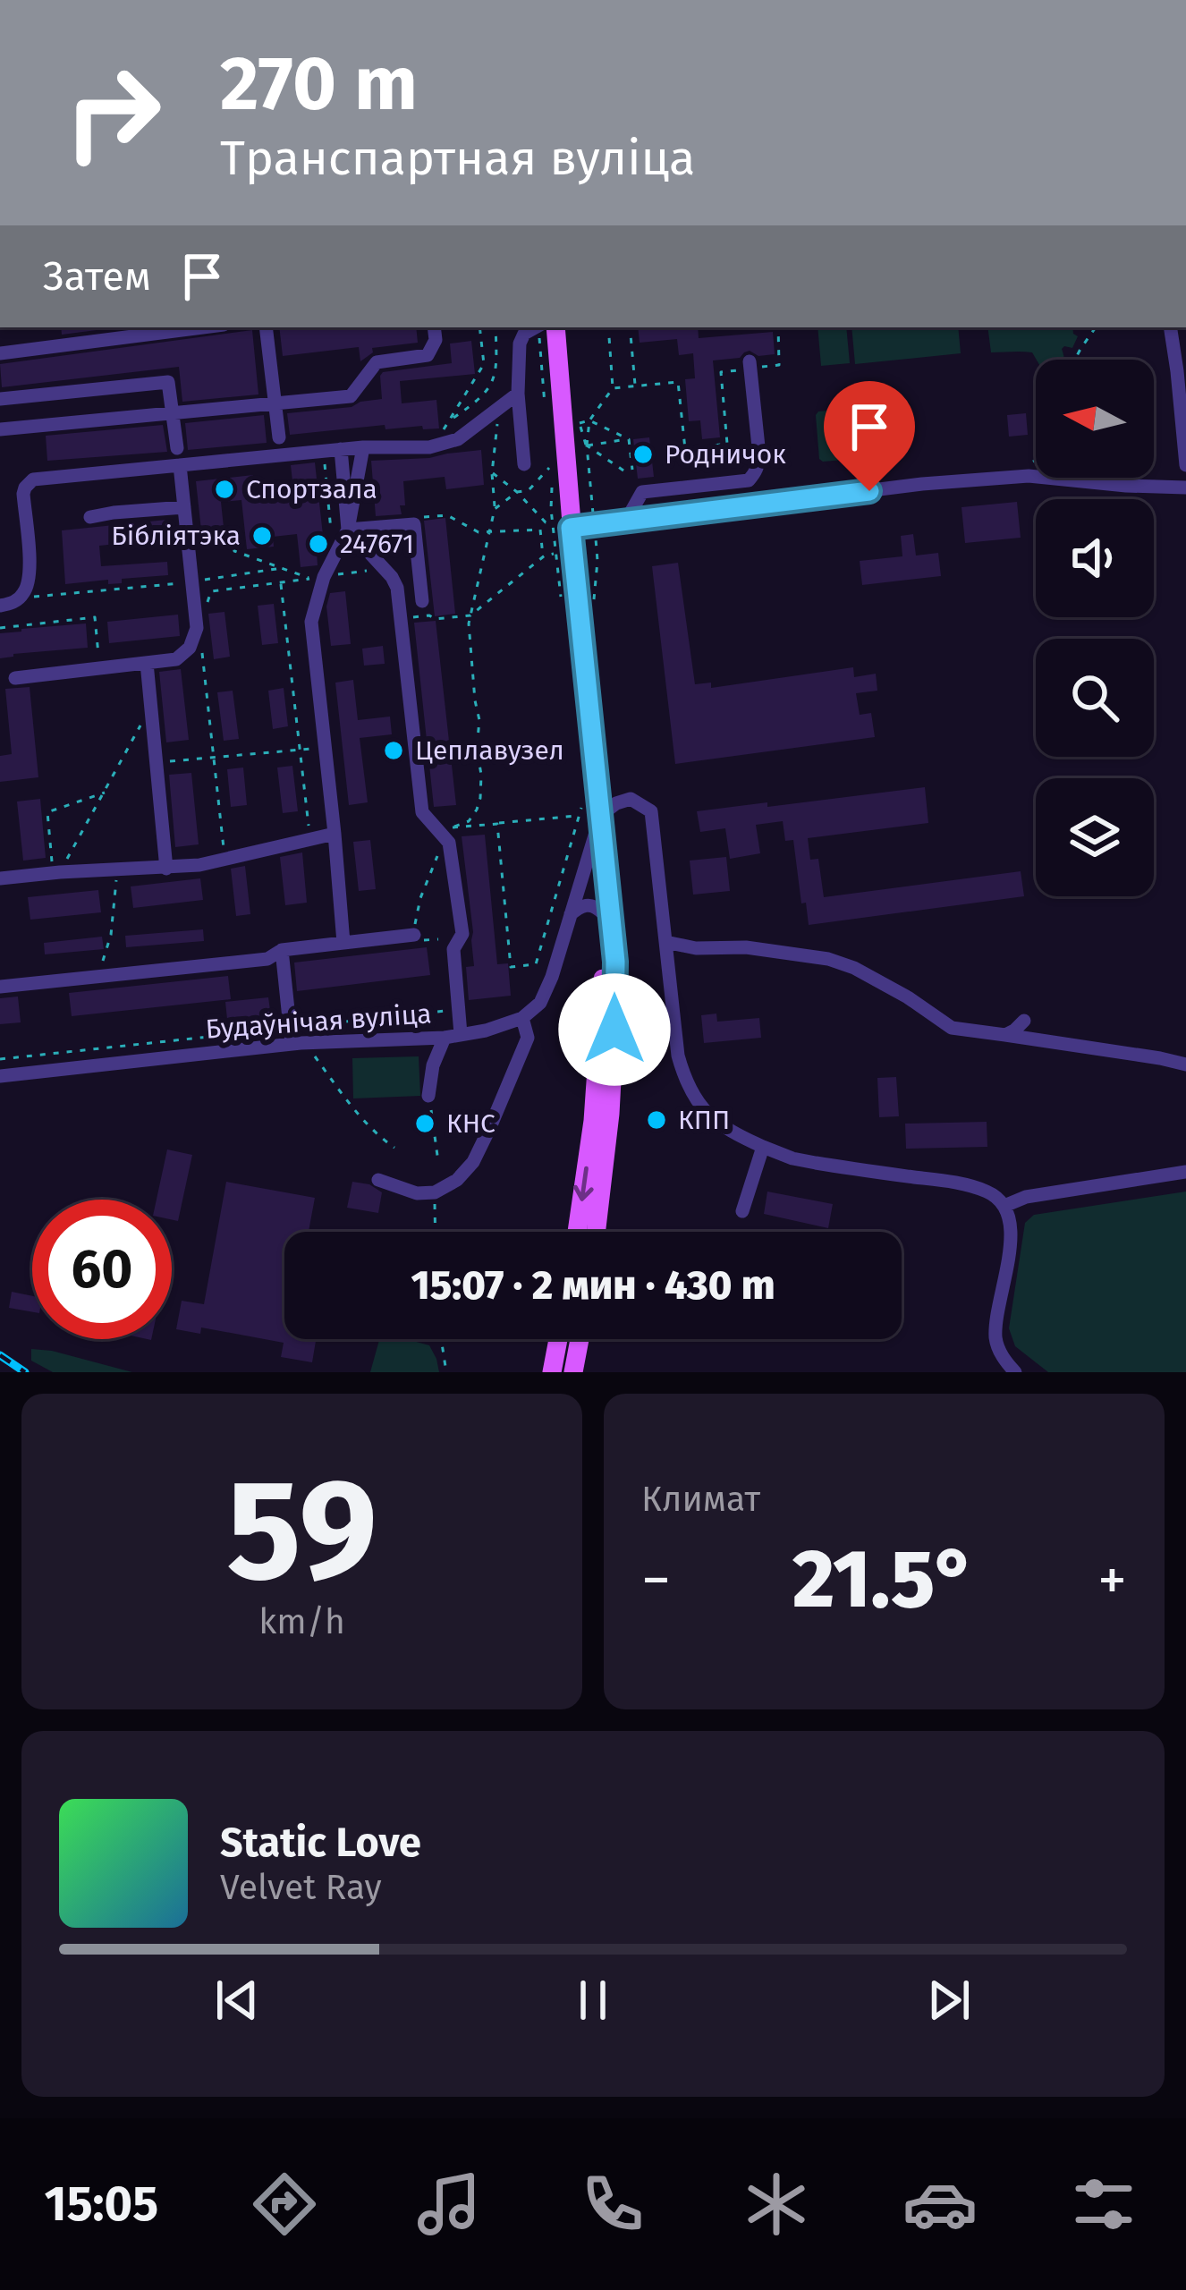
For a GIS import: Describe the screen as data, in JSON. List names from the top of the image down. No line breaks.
{"streets":{"street":["Будаўнічая вуліца"]},"places":["Родничок","Спортзала","Бібліятэка","247671","Цеплавузел","КПП","КНС"],"north":"left","page":{"turn":["270 m","Транспартная вуліца"],"then":"Затем","limit":"60","trip":"15:07 · 2 мин · 430 m","tile":[["59","km/h"],"Климат"],"heat":["−","21.5°","+"],"song":["Static Love","Velvet Ray"],"tabs":"15:05"}}
